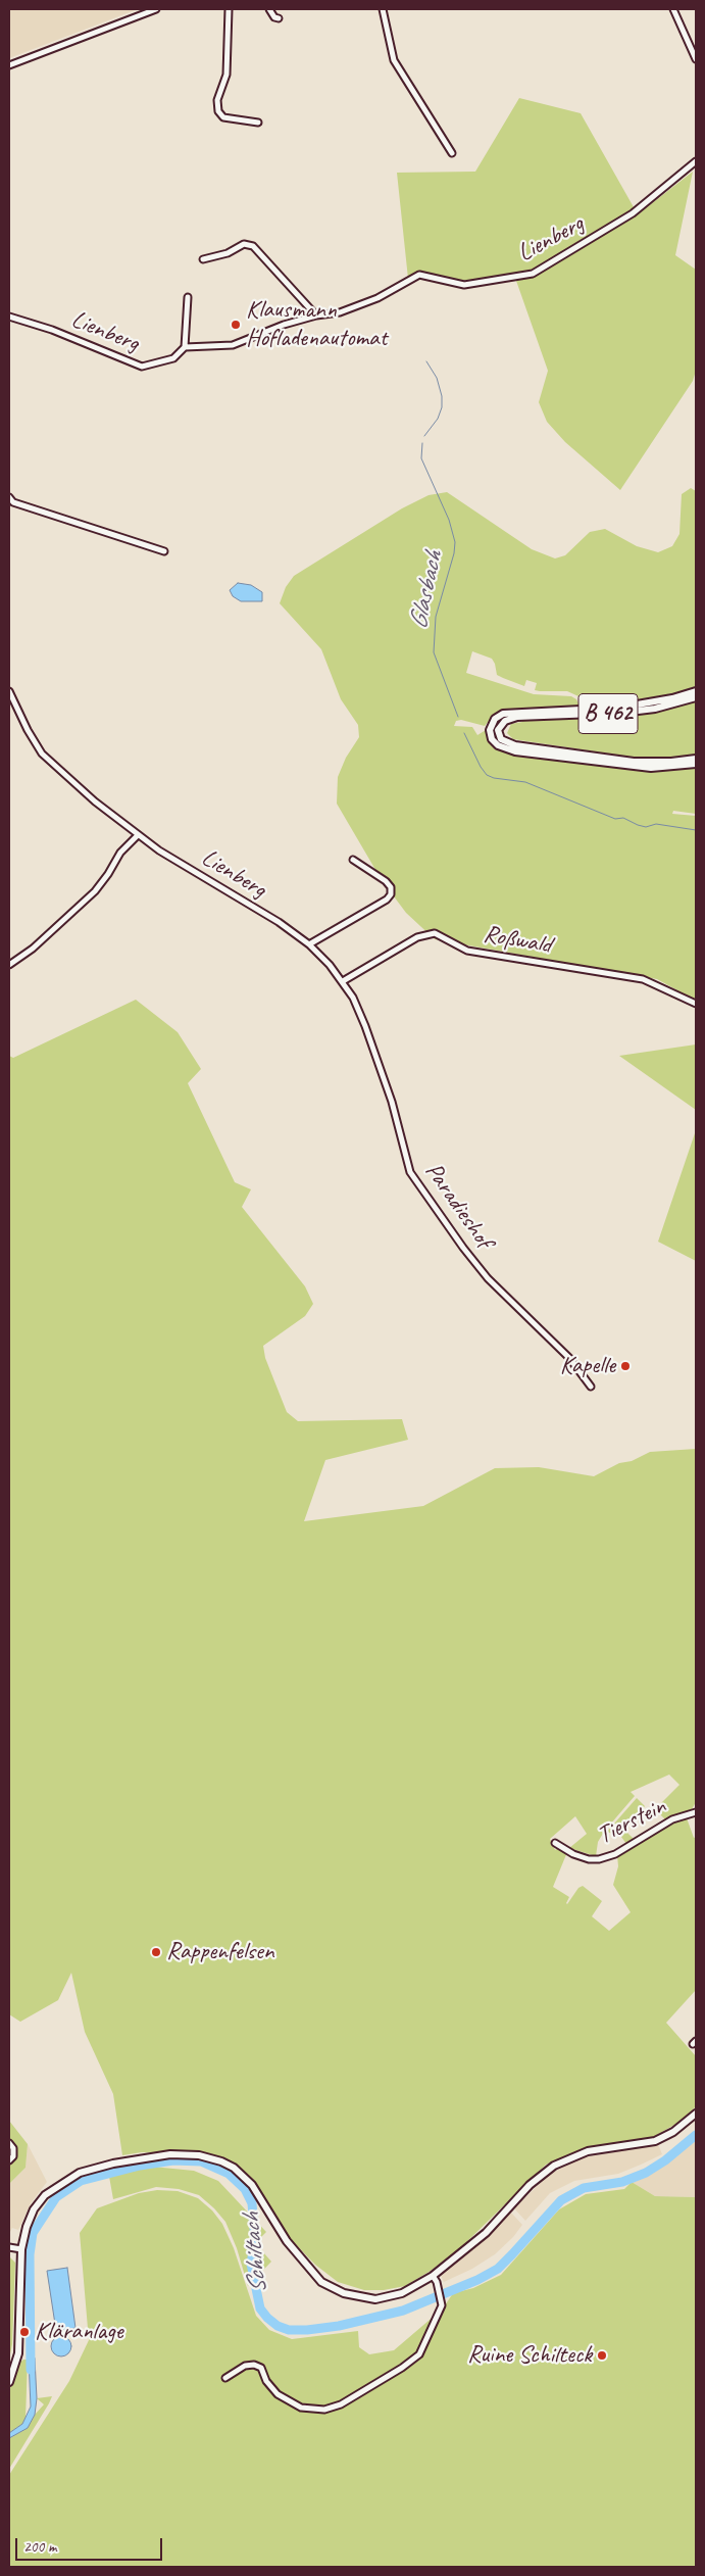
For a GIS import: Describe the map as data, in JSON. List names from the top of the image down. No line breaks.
{"streets":{"main road":["B 462"],"street":["Lienberg","Roßwald","Paradieshof","Tierstein"]},"crossings":[["Lienberg","Roßwald"],["Lienberg","Paradieshof"],["Roßwald","Paradieshof"]],"water":["Glasbach","Schiltach"],"places":["Klausmann Hofladenautomat","Kapelle","Rappenfelsen","Kläranlage","Ruine Schilteck"],"scale_bar":"200 m"}
